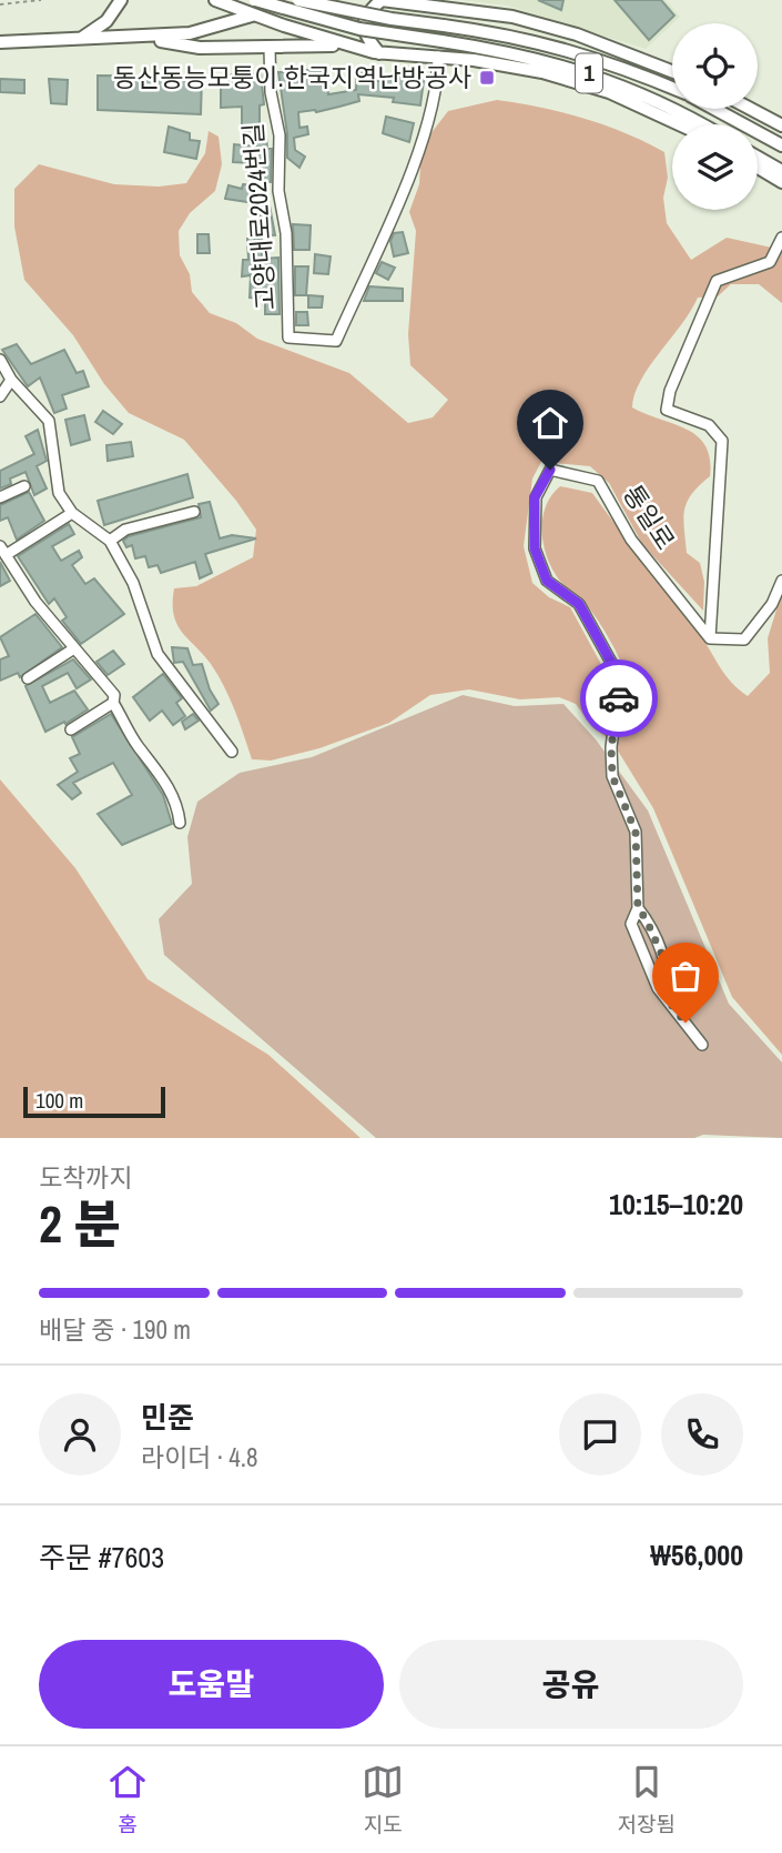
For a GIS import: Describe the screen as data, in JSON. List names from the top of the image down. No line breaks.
{"streets":{"main road":["1"],"street":["고양대로2024번길","통일로"]},"places":{"transit":["동산동능모퉁이.한국지역난방공사"]},"scale_bar":"100 m","page":{"scale":"100 m","heading":["2 분","도착까지","10:15–10:20"],"panel":["민준","라이더 · 4.8","주문 #7603","₩56,000"],"bar":"배달 중 · 190 m","buttons":["도움말","공유"],"tabs":["홈","지도","저장됨"]}}
